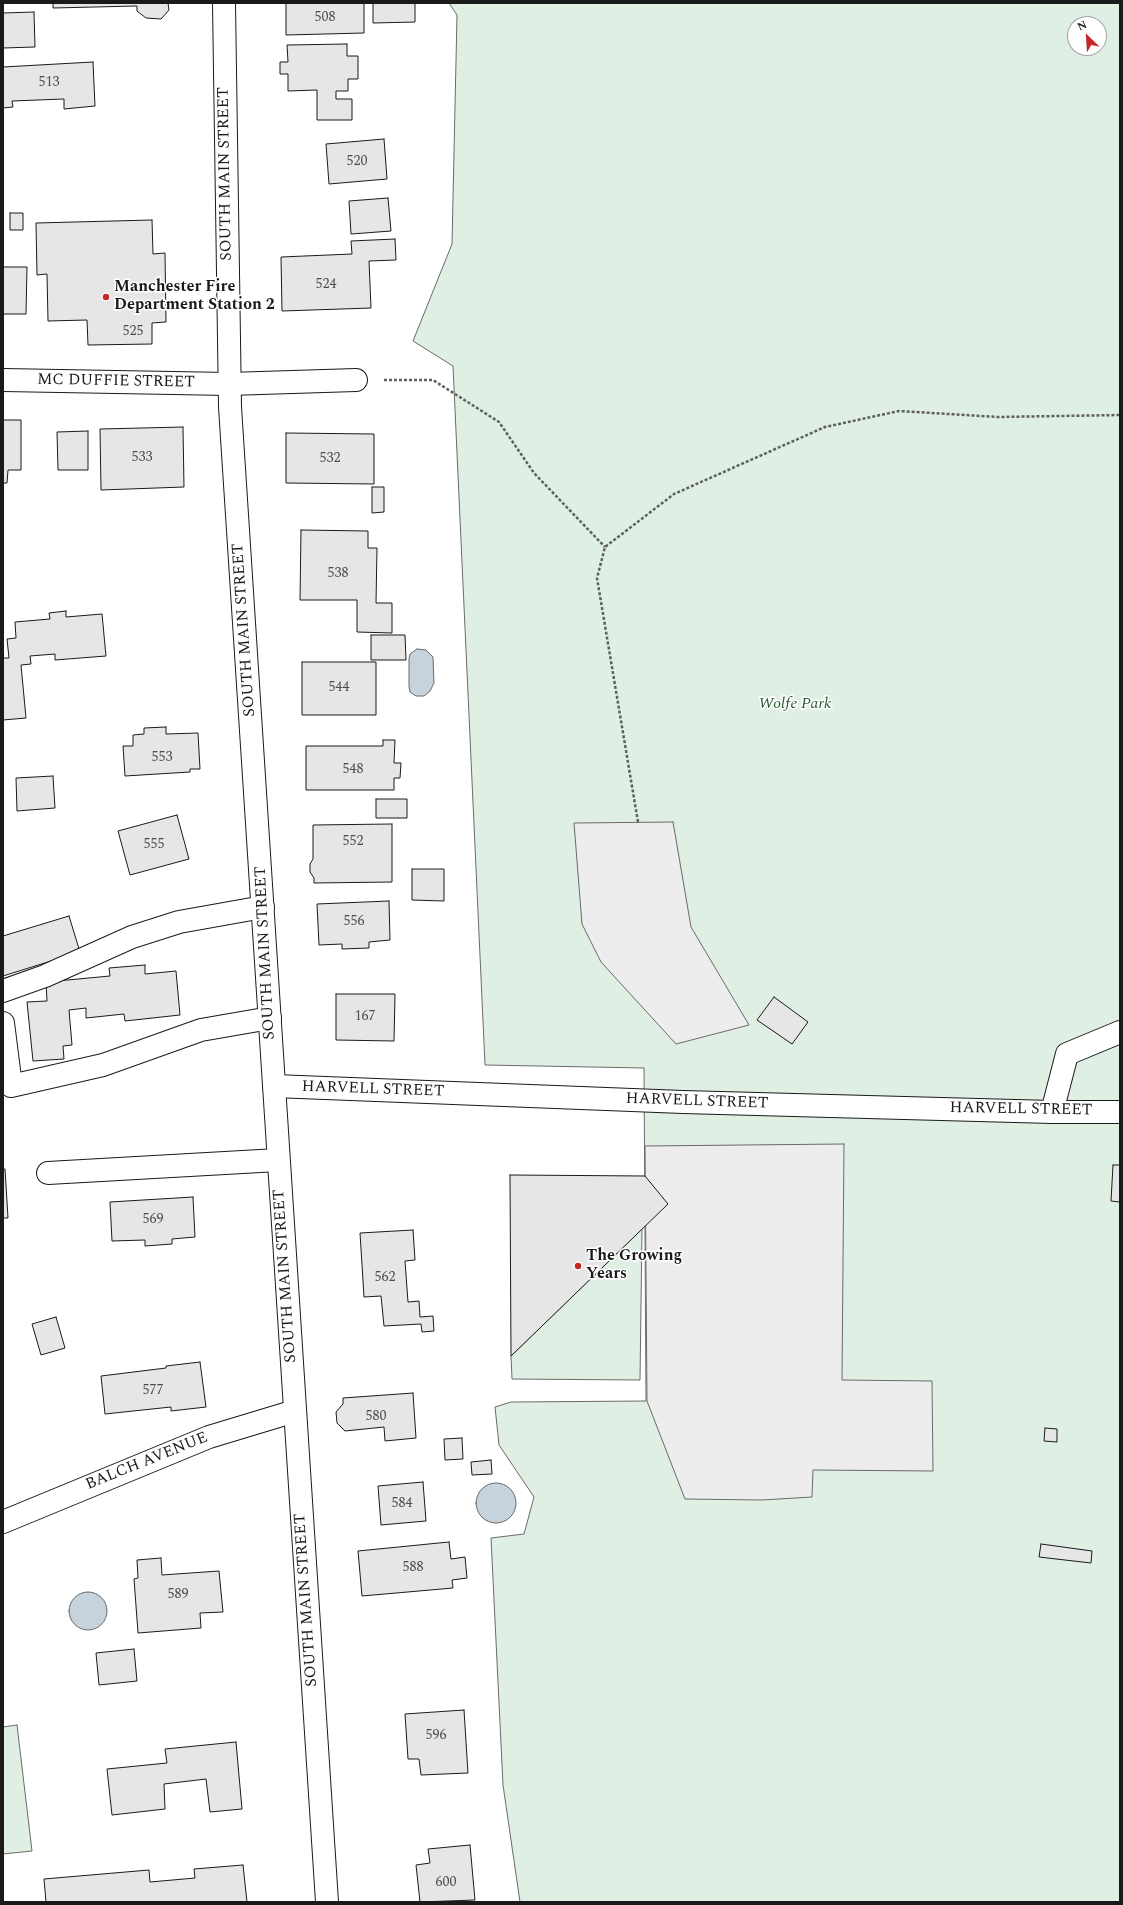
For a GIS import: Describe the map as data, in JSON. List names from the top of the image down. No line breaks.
{"streets":{"main road":["SOUTH MAIN STREET","MC DUFFIE STREET","HARVELL STREET","BALCH AVENUE"]},"crossings":[["SOUTH MAIN STREET","MC DUFFIE STREET"],["SOUTH MAIN STREET","HARVELL STREET"],["SOUTH MAIN STREET","BALCH AVENUE"]],"parks":["Wolfe Park"],"places":["Manchester Fire Department Station 2","The Growing Years"],"house_numbers":["508","513","520","524","525","533","532","538","544","553","548","552","555","556","167","569","562","577","580","584","588","589","596","600"],"north":"top left"}
